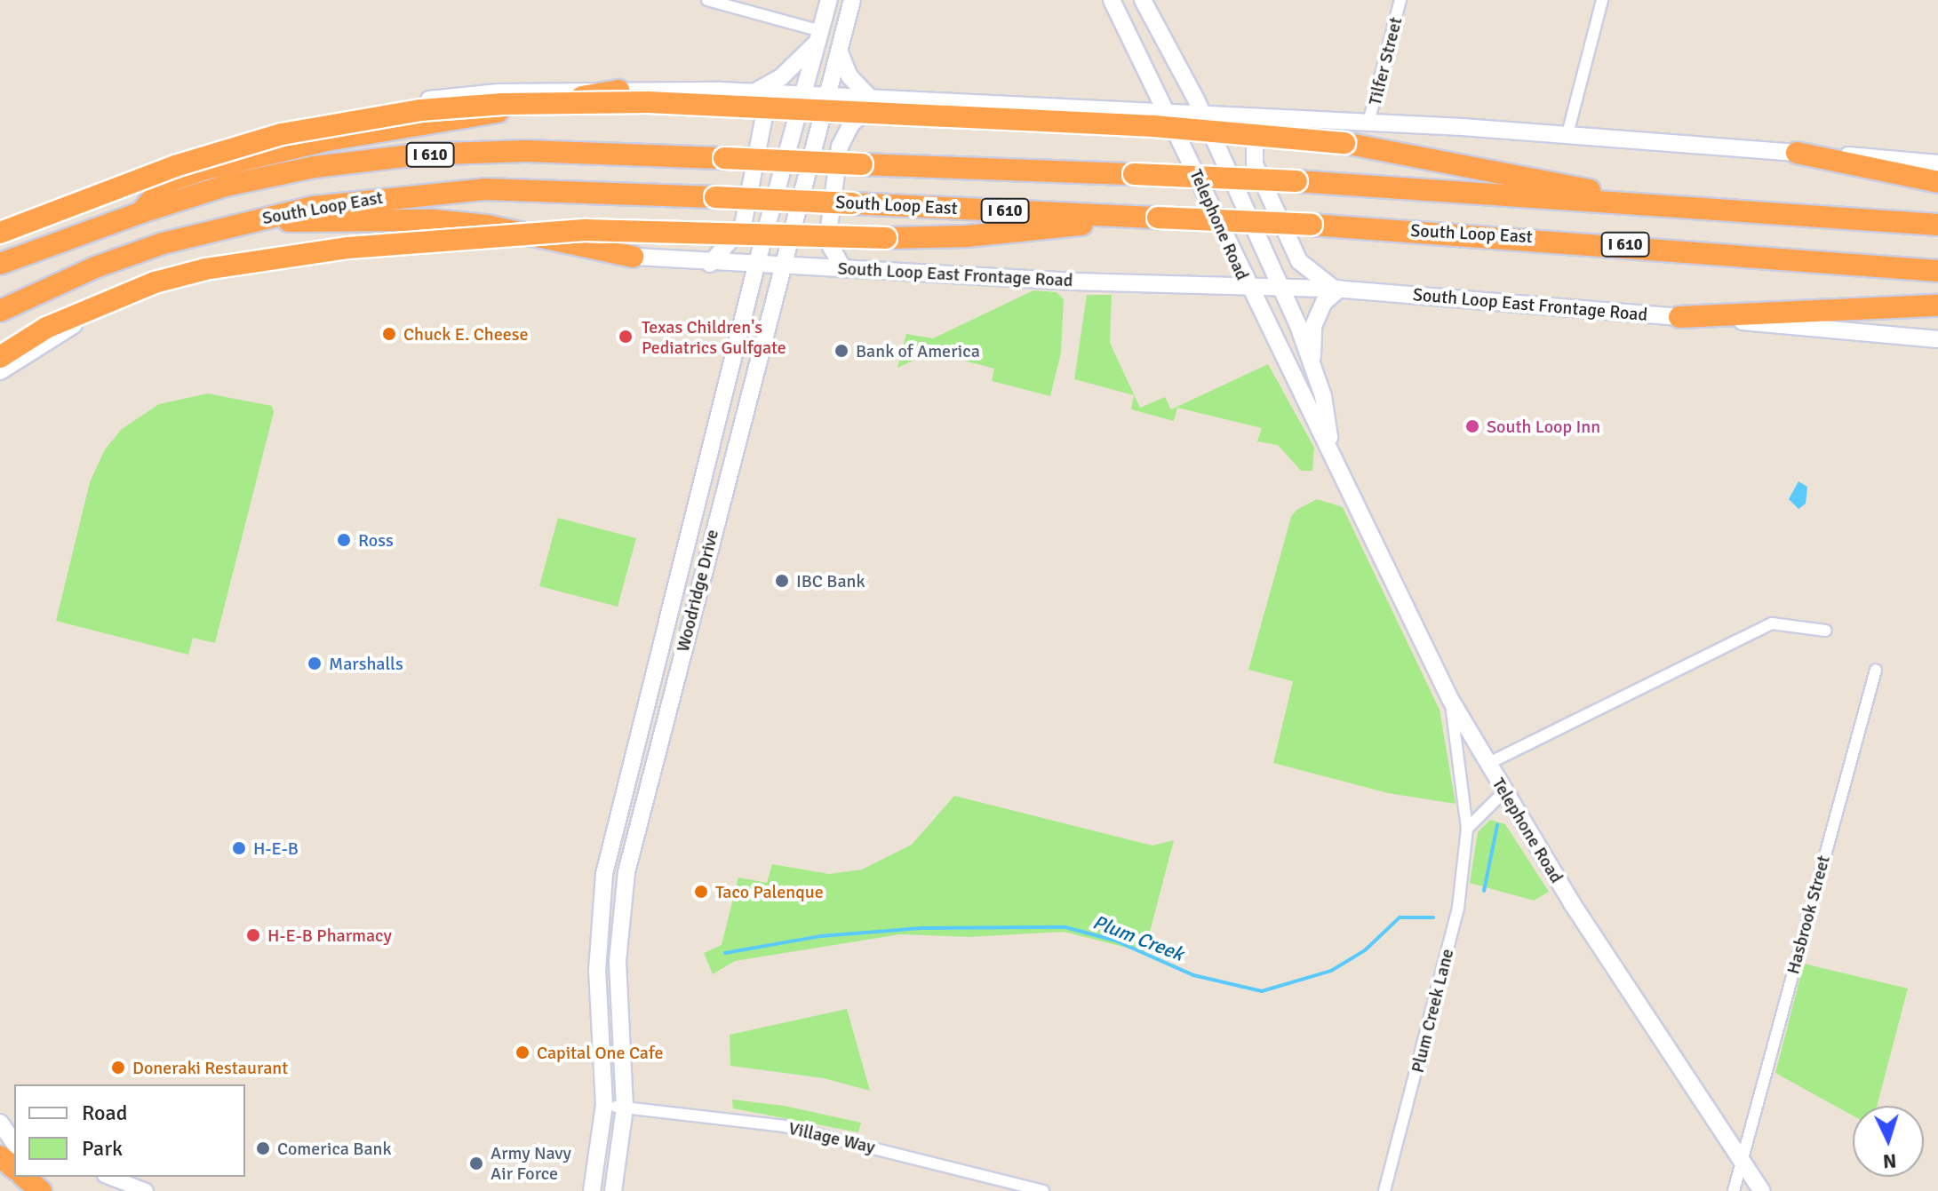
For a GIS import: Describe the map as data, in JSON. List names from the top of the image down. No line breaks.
{"streets":{"highway":["I 610","South Loop East"],"main road":["Telephone Road","South Loop East Frontage Road","Woodridge Drive"],"street":["Tilfer Street","Hasbrook Street","Plum Creek Lane","Village Way"]},"crossings":[["Telephone Road","South Loop East Frontage Road"],["Telephone Road","Hasbrook Street"],["Telephone Road","Plum Creek Lane"],["South Loop East Frontage Road","Woodridge Drive"],["Woodridge Drive","Village Way"]],"water":["Plum Creek"],"places":["Chuck E. Cheese","Texas Children's Pediatrics Gulfgate","Bank of America","South Loop Inn","Ross","IBC Bank","Marshalls","H-E-B","Taco Palenque","H-E-B Pharmacy","Capital One Cafe","Doneraki Restaurant","Comerica Bank","Army Navy Air Force"],"legend":["Road","Park"],"north":"bottom"}
